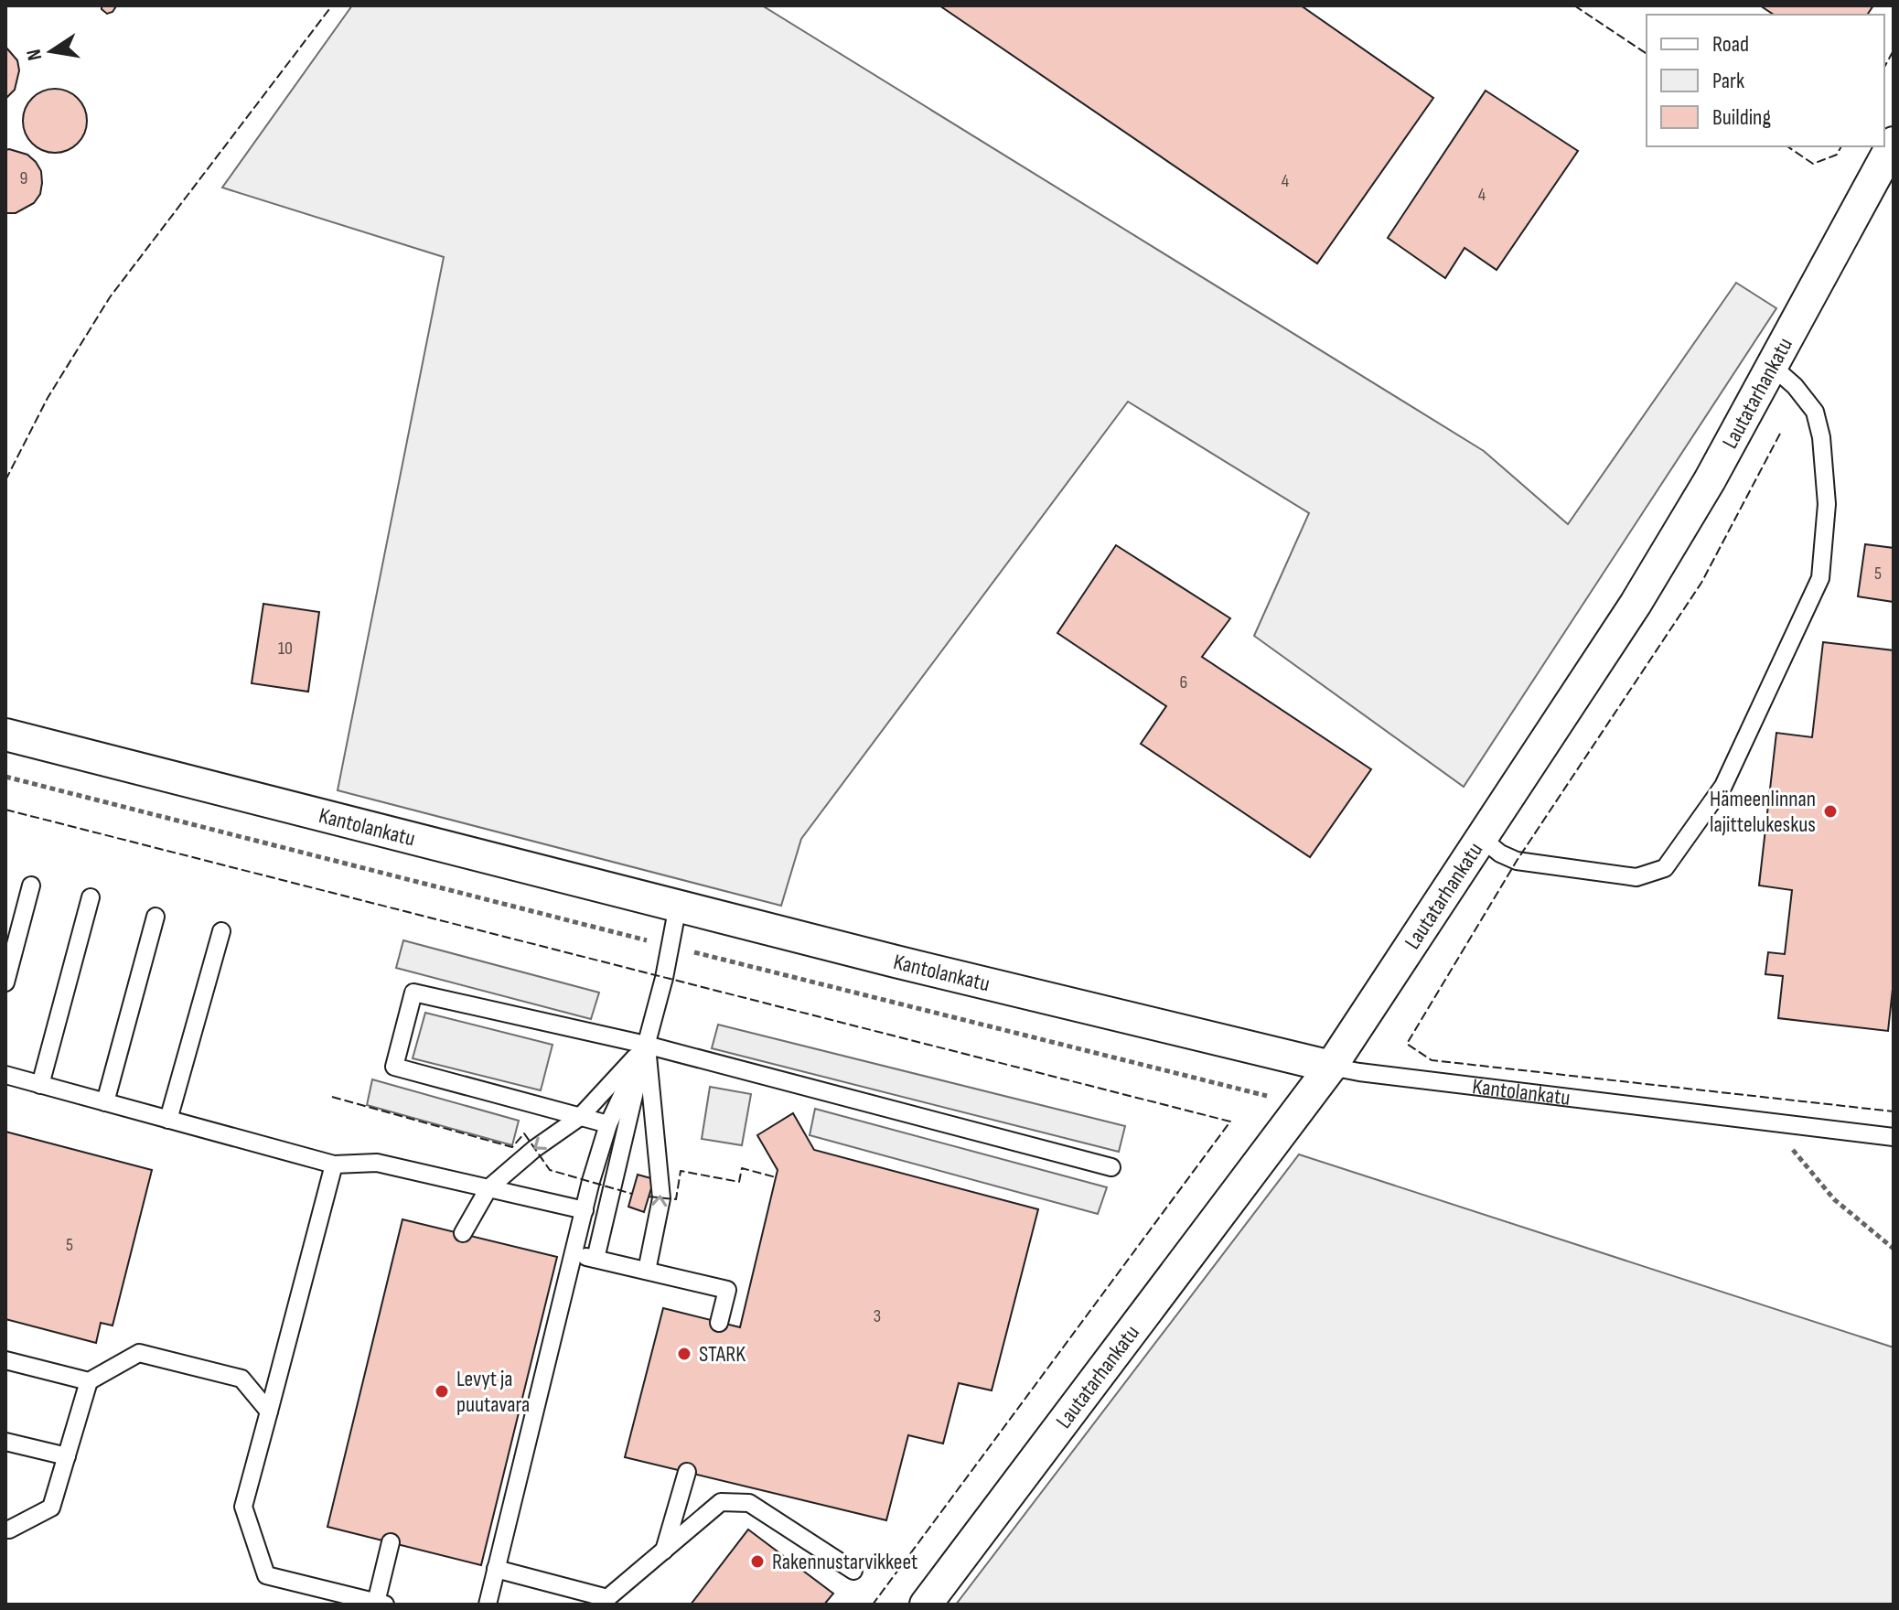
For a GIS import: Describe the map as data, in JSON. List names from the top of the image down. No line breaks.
{"streets":{"street":["Lautatarhankatu","Kantolankatu"]},"crossings":[["Lautatarhankatu","Kantolankatu"]],"places":["Hämeenlinnan lajittelukeskus","STARK","Levyt ja puutavara","Rakennustarvikkeet"],"house_numbers":["9","4","4","5","10","6","5","3"],"legend":["Road","Park","Building"],"north":"left"}
